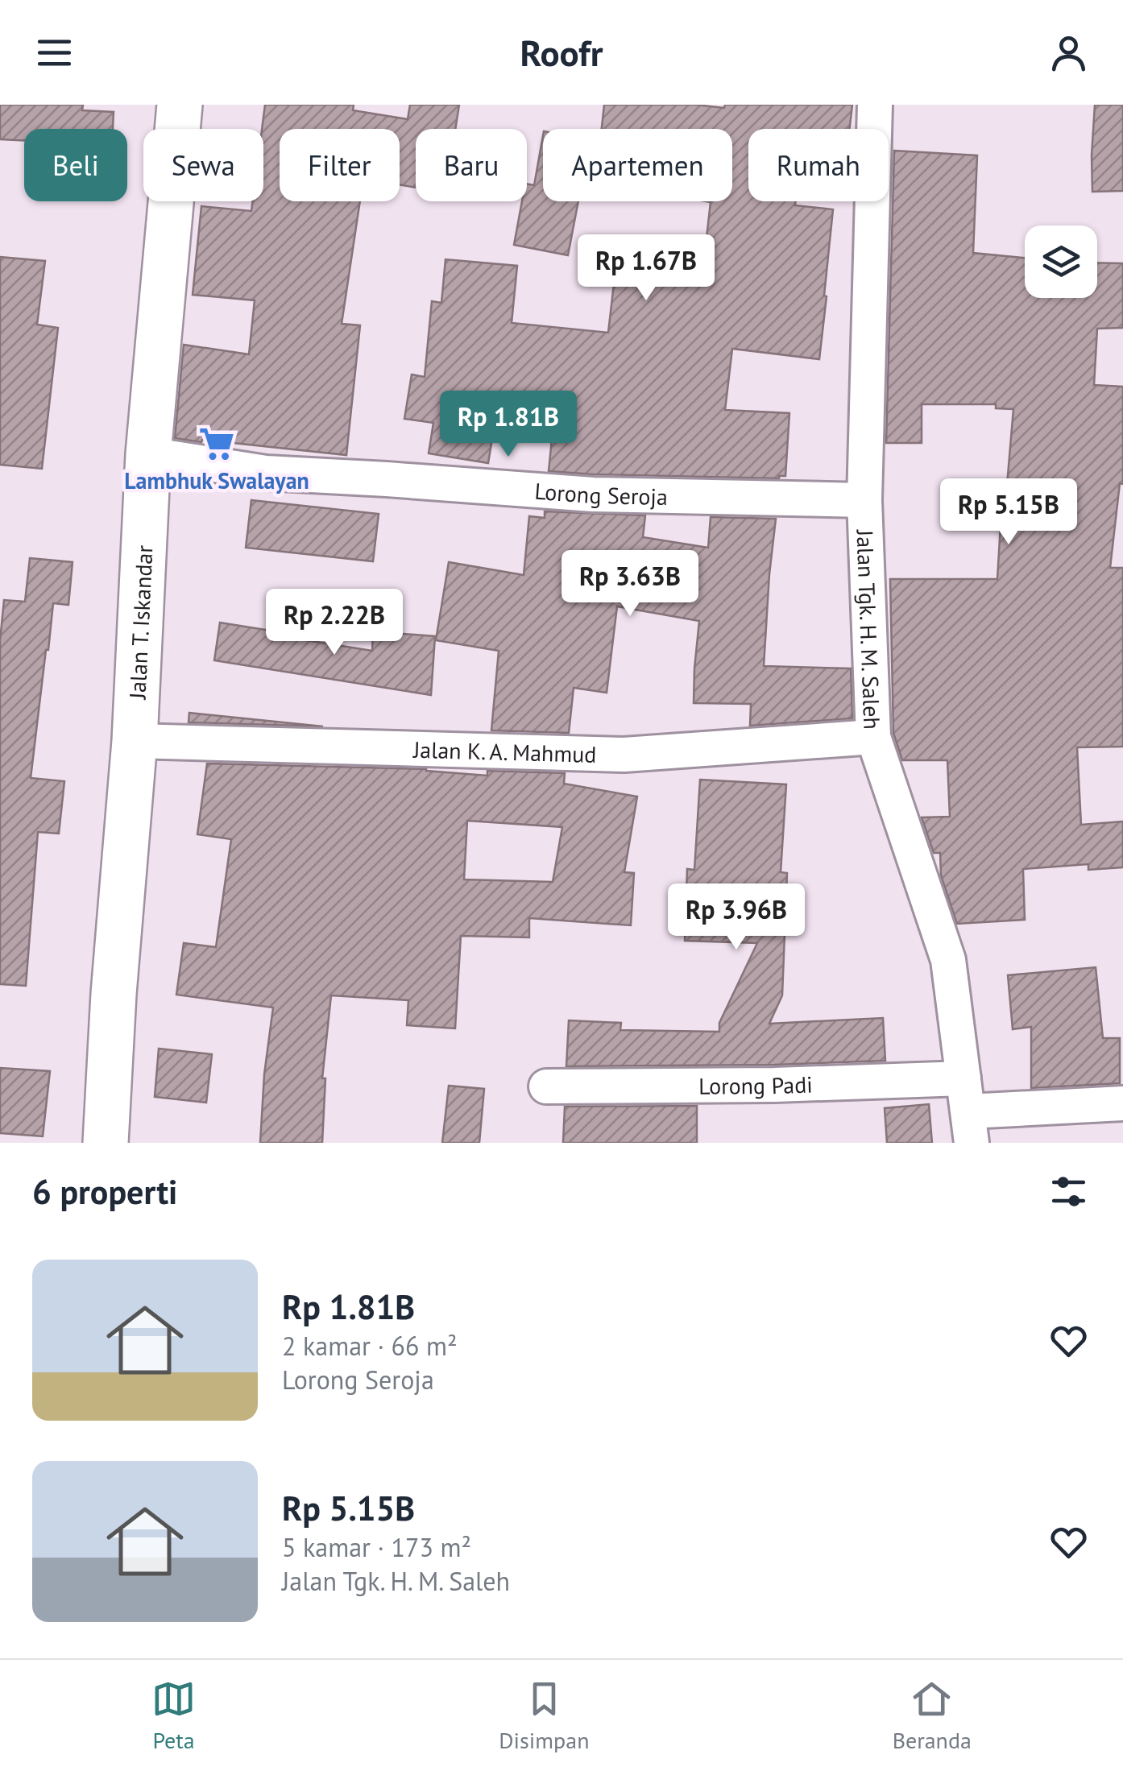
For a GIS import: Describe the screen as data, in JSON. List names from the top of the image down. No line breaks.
{"streets":{"street":["Lorong Seroja","Jalan T. Iskandar","Jalan Tgk. H. M. Saleh","Jalan K. A. Mahmud","Lorong Padi"]},"crossings":[["Lorong Seroja","Jalan T. Iskandar"],["Lorong Seroja","Jalan Tgk. H. M. Saleh"],["Jalan T. Iskandar","Jalan K. A. Mahmud"],["Jalan Tgk. H. M. Saleh","Jalan K. A. Mahmud"],["Jalan Tgk. H. M. Saleh","Lorong Padi"]],"places":{"supermarket":["Lambhuk Swalayan"]},"page":{"header":"Roofr","chip":["Beli","Sewa","Filter","Baru","Apartemen","Rumah"],"price":["Rp 1.67B","Rp 1.81B","Rp 5.15B","Rp 3.63B","Rp 2.22B","Rp 3.96B"],"heading":"6 properti","list":[{"name":"Rp 1.81B","note":"2 kamar · 66 m² · Lorong Seroja"},{"name":"Rp 5.15B","note":"5 kamar · 173 m² · Jalan Tgk. H. M. Saleh"}],"tabs":["Peta","Disimpan","Beranda"]}}
